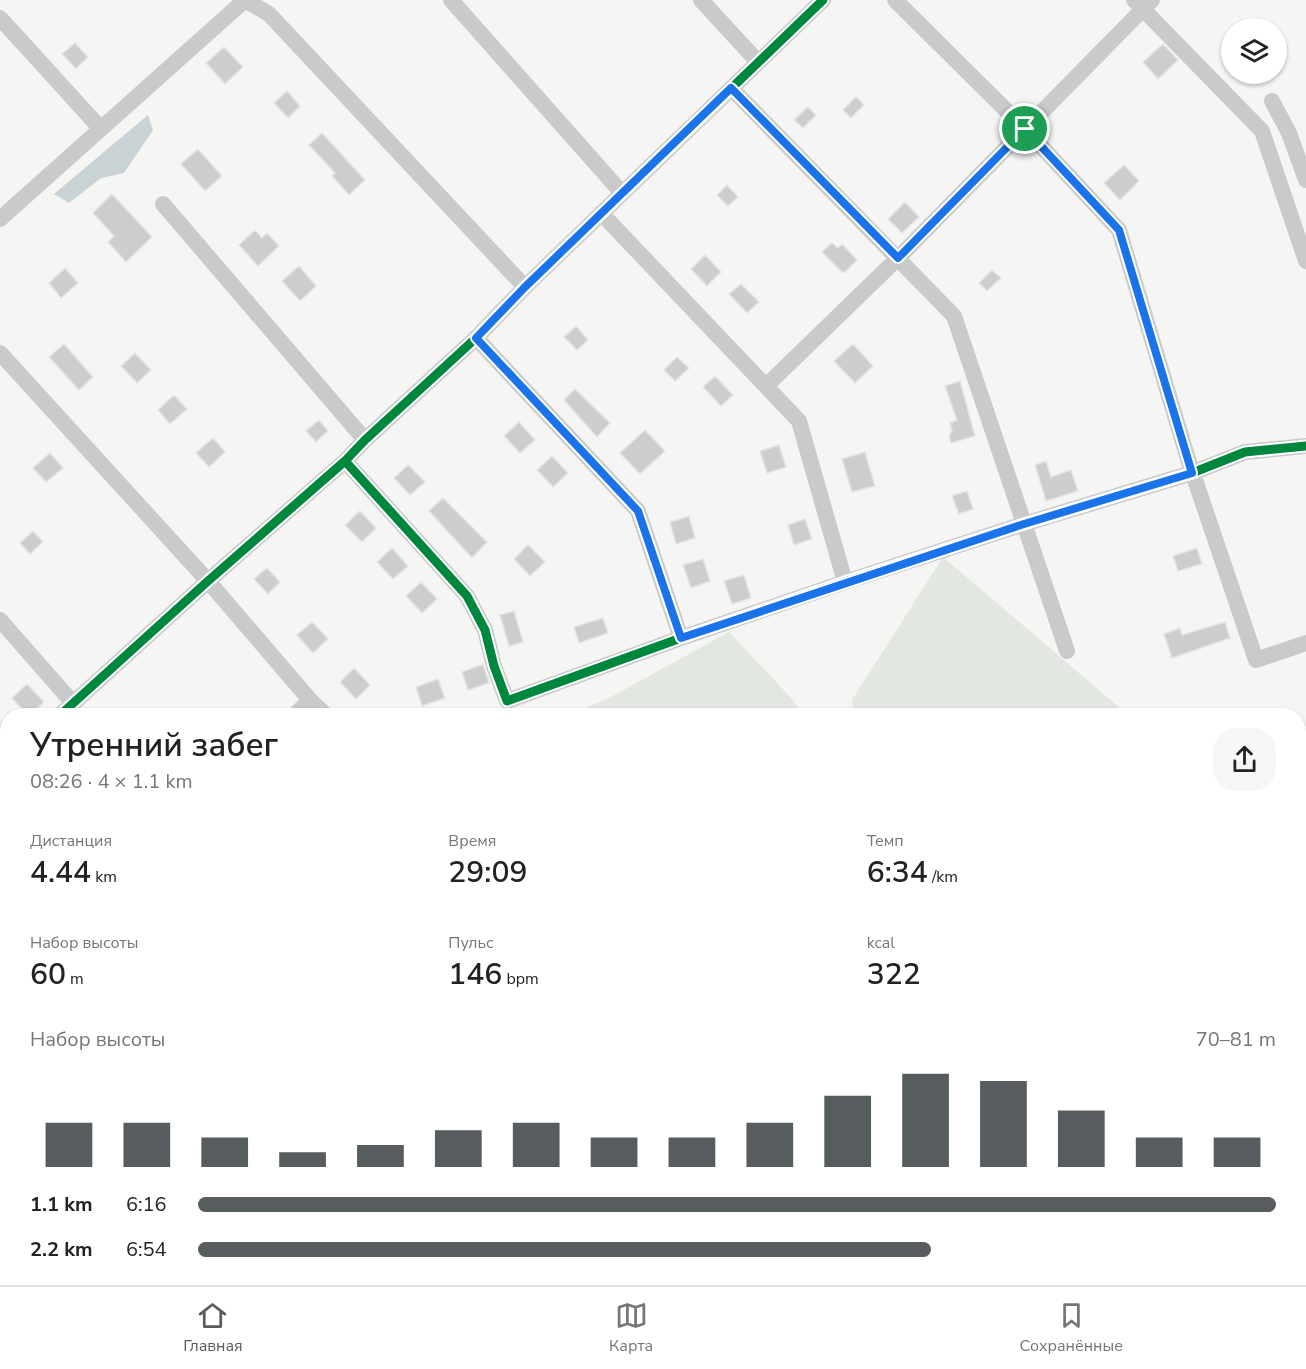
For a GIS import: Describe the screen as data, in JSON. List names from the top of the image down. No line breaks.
{"page":{"heading":["Утренний забег","08:26 · 4 × 1.1 km"],"stats":[["Дистанция","4.44 km"],["Время","29:09"],["Темп","6:34 /km"],["Набор высоты","60 m"],["Пульс","146 bpm"],["kcal","322"]],"chart":["Набор высоты","70–81 m"],"list":[{"name":"1.1 km","note":"6:16"},{"name":"2.2 km","note":"6:54"}],"tabs":["Главная","Карта","Сохранённые"]}}
